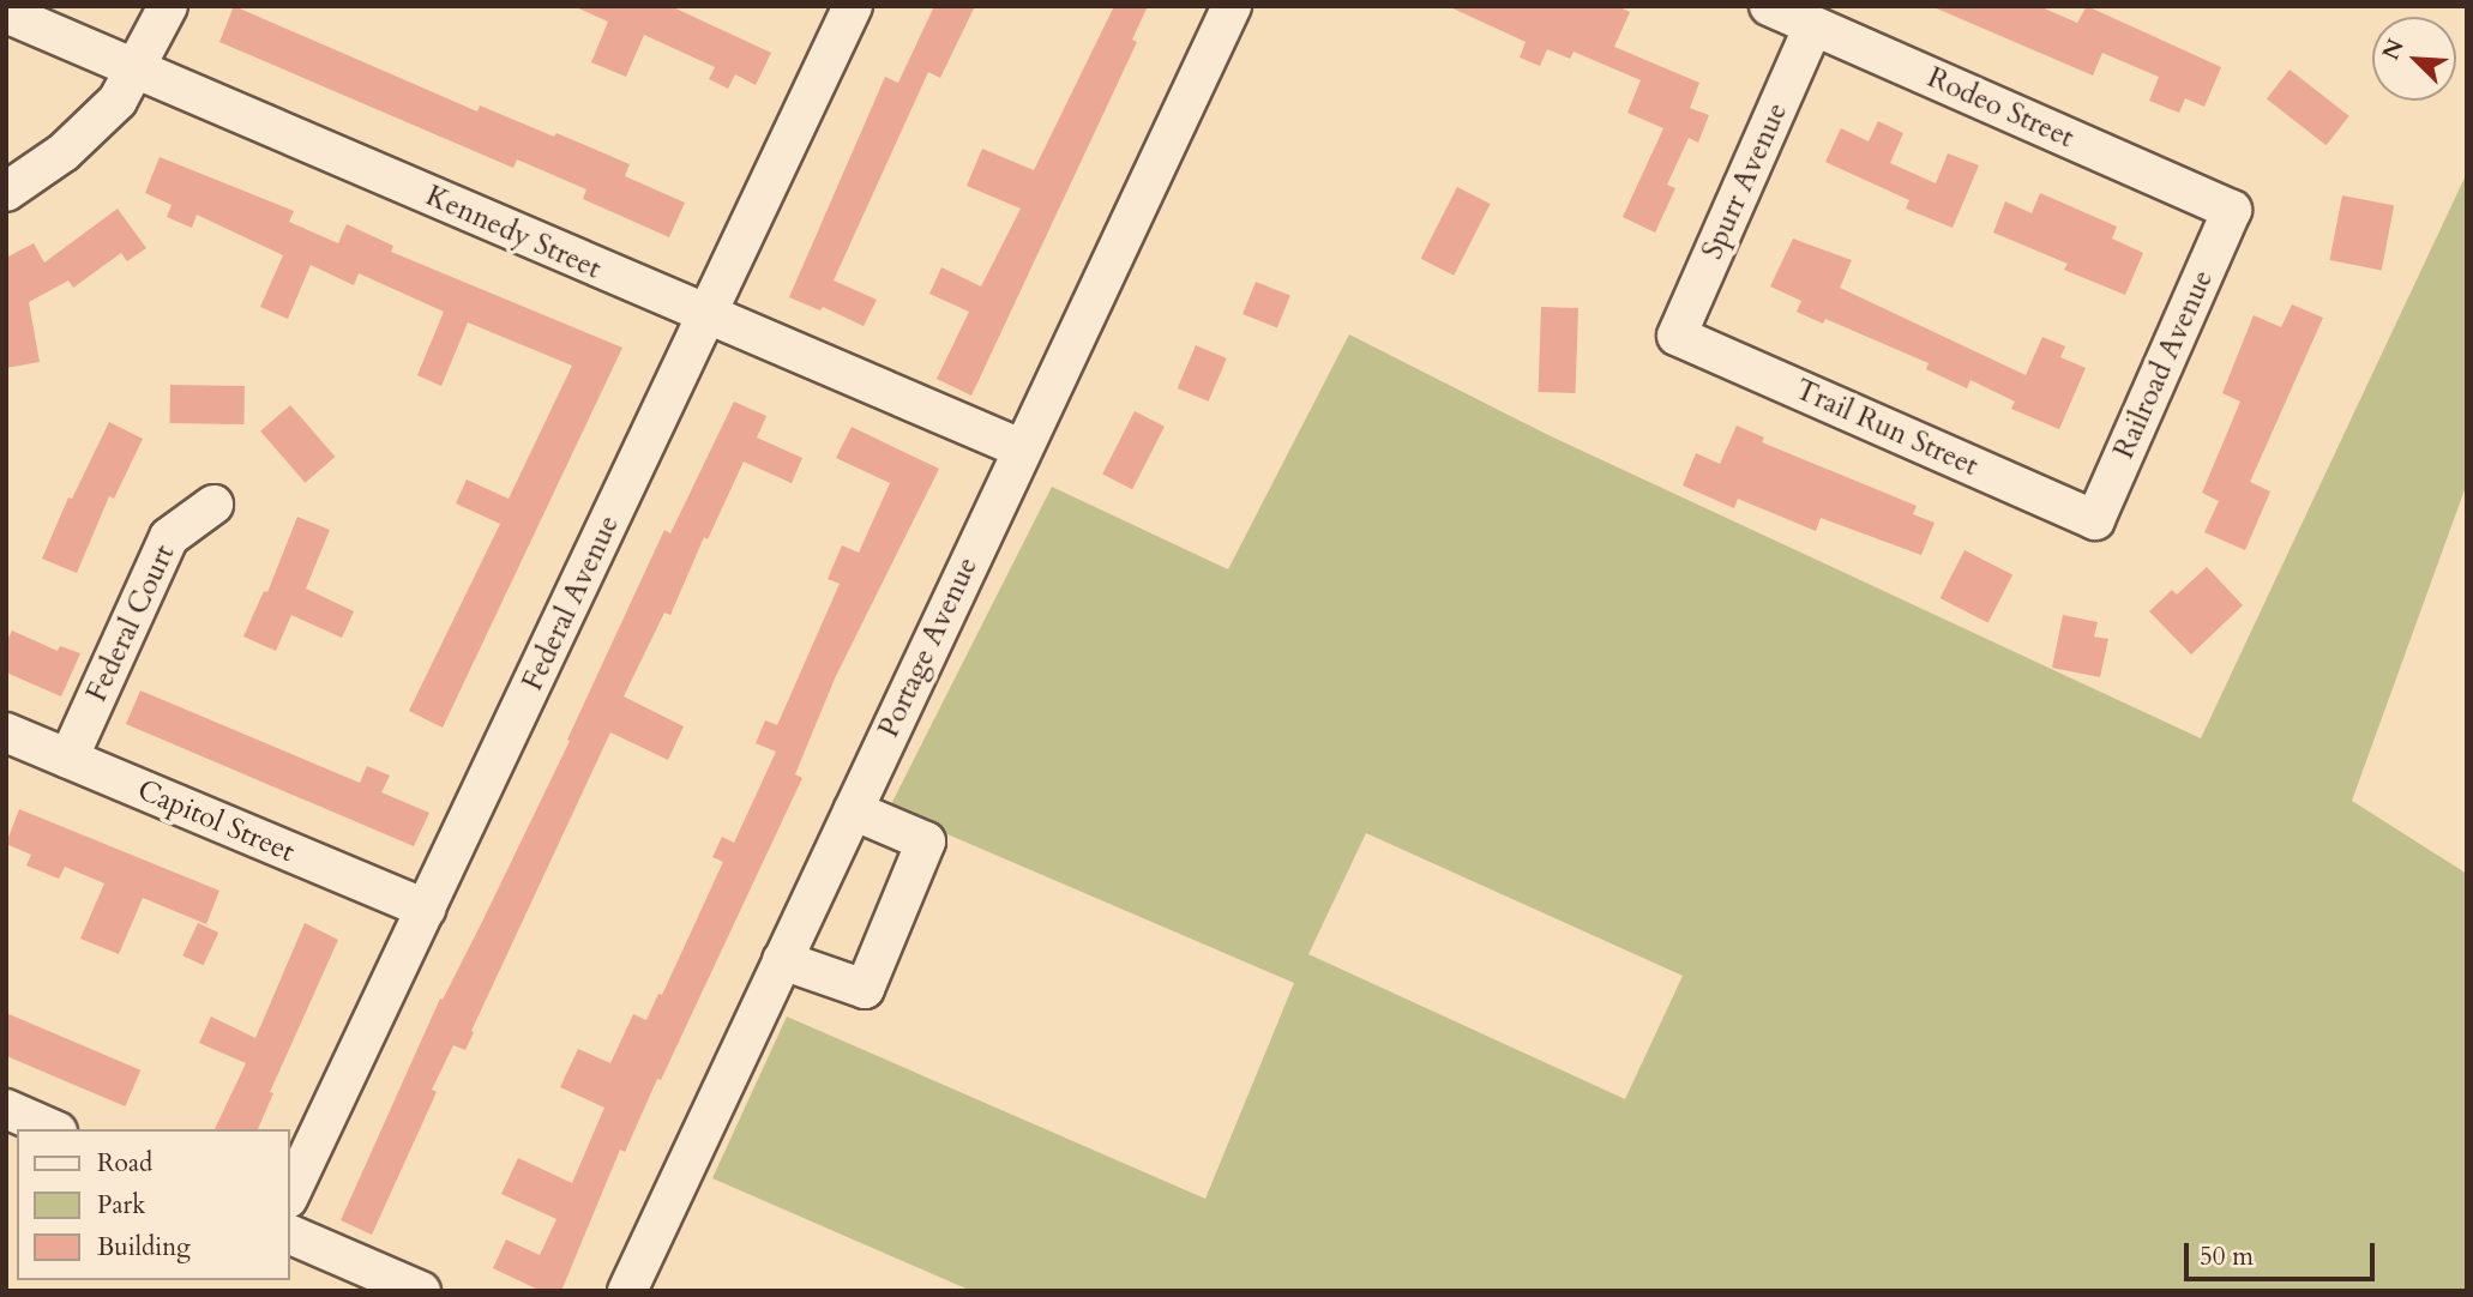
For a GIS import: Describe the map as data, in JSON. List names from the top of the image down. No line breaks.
{"streets":{"street":["Rodeo Street","Spurr Avenue","Kennedy Street","Railroad Avenue","Trail Run Street","Federal Avenue","Federal Court","Portage Avenue","Capitol Street"]},"crossings":[["Rodeo Street","Spurr Avenue"],["Rodeo Street","Railroad Avenue"],["Spurr Avenue","Trail Run Street"],["Kennedy Street","Federal Avenue"],["Kennedy Street","Portage Avenue"],["Railroad Avenue","Trail Run Street"],["Federal Avenue","Capitol Street"],["Federal Court","Capitol Street"]],"legend":["Road","Park","Building"],"scale_bar":"50 m","north":"top left"}
